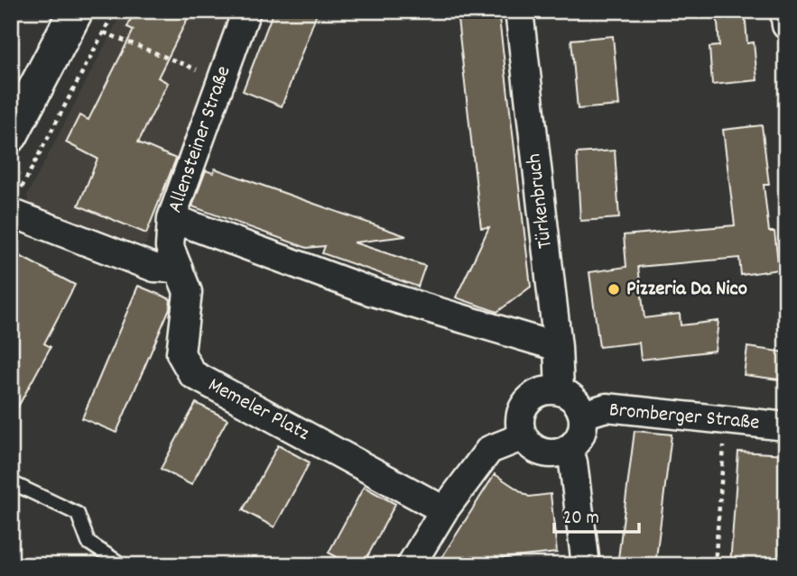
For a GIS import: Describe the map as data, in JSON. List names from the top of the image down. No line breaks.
{"streets":{"street":["Allensteiner Straße","Türkenbruch","Memeler Platz","Bromberger Straße"]},"crossings":[["Allensteiner Straße","Memeler Platz"],["Türkenbruch","Bromberger Straße"]],"places":["Pizzeria Da Nico"],"scale_bar":"20 m"}
